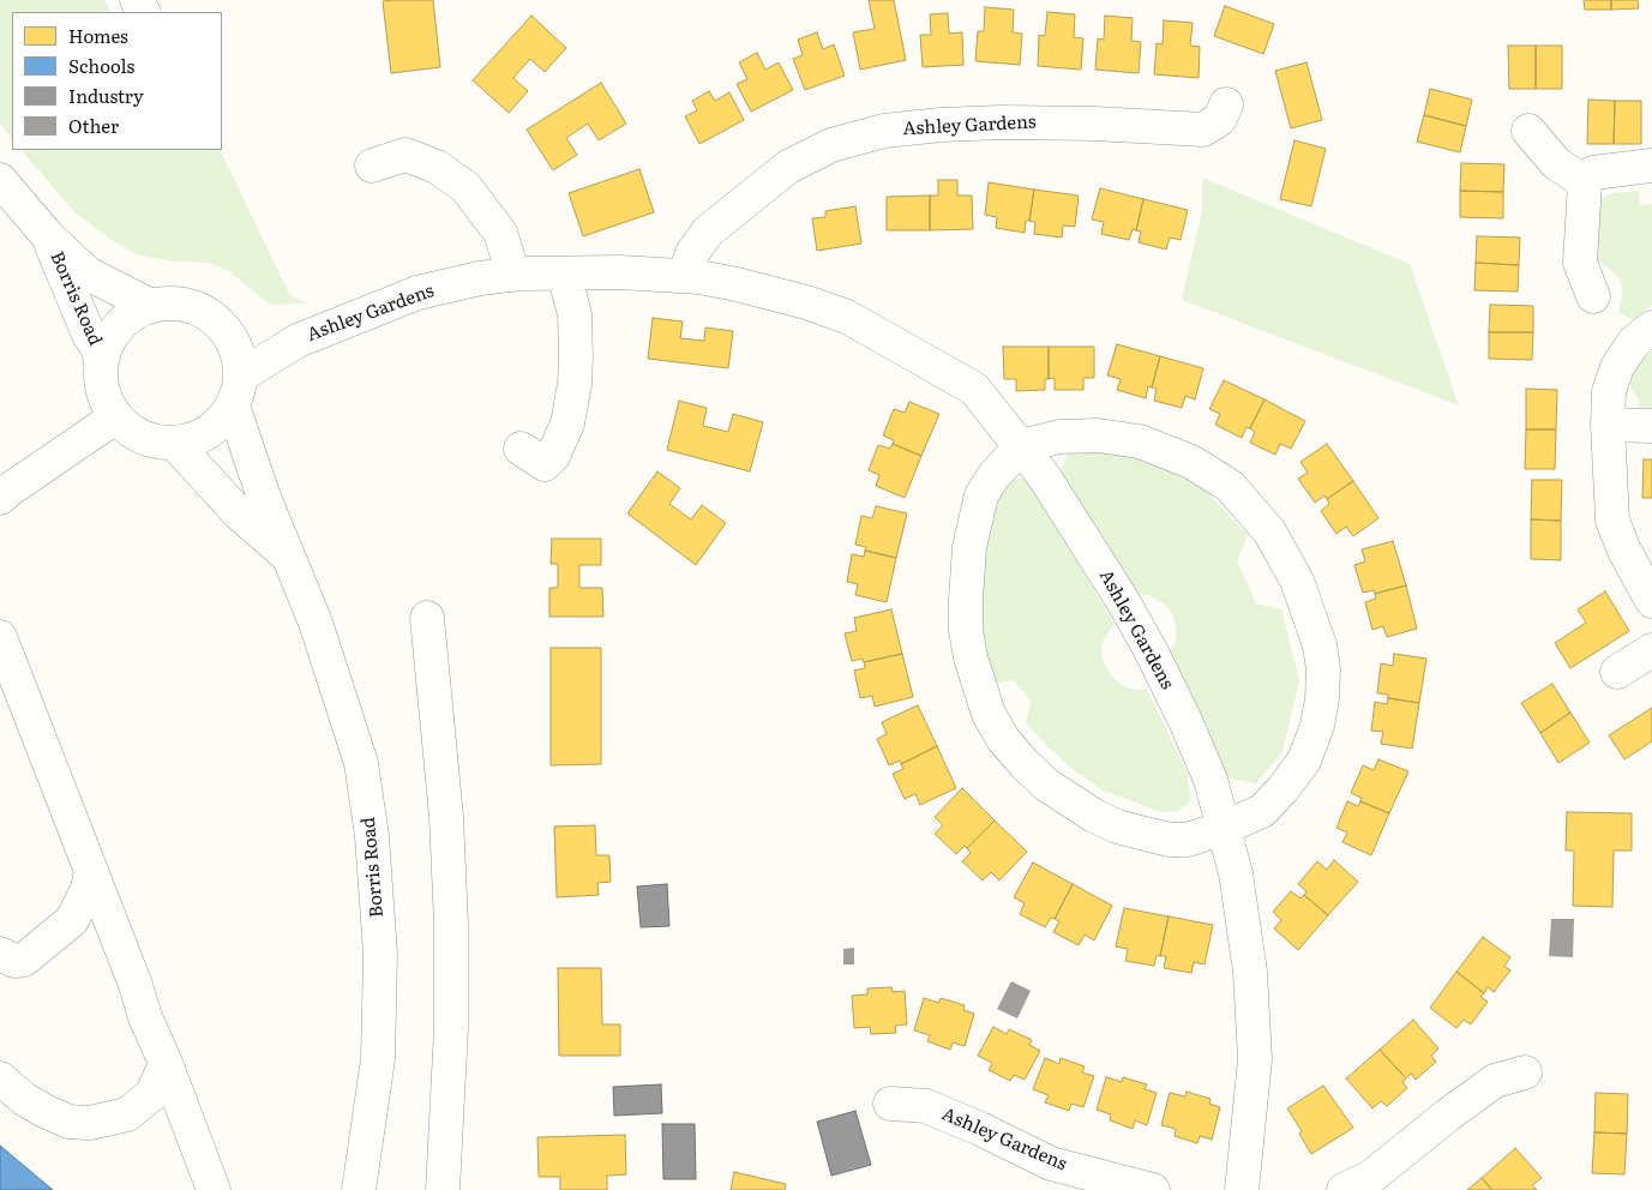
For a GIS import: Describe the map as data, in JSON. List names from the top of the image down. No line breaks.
{"streets":{"street":["Ashley Gardens","Borris Road"]},"crossings":[["Ashley Gardens","Borris Road"]],"legend":["Homes","Schools","Industry","Other"]}
